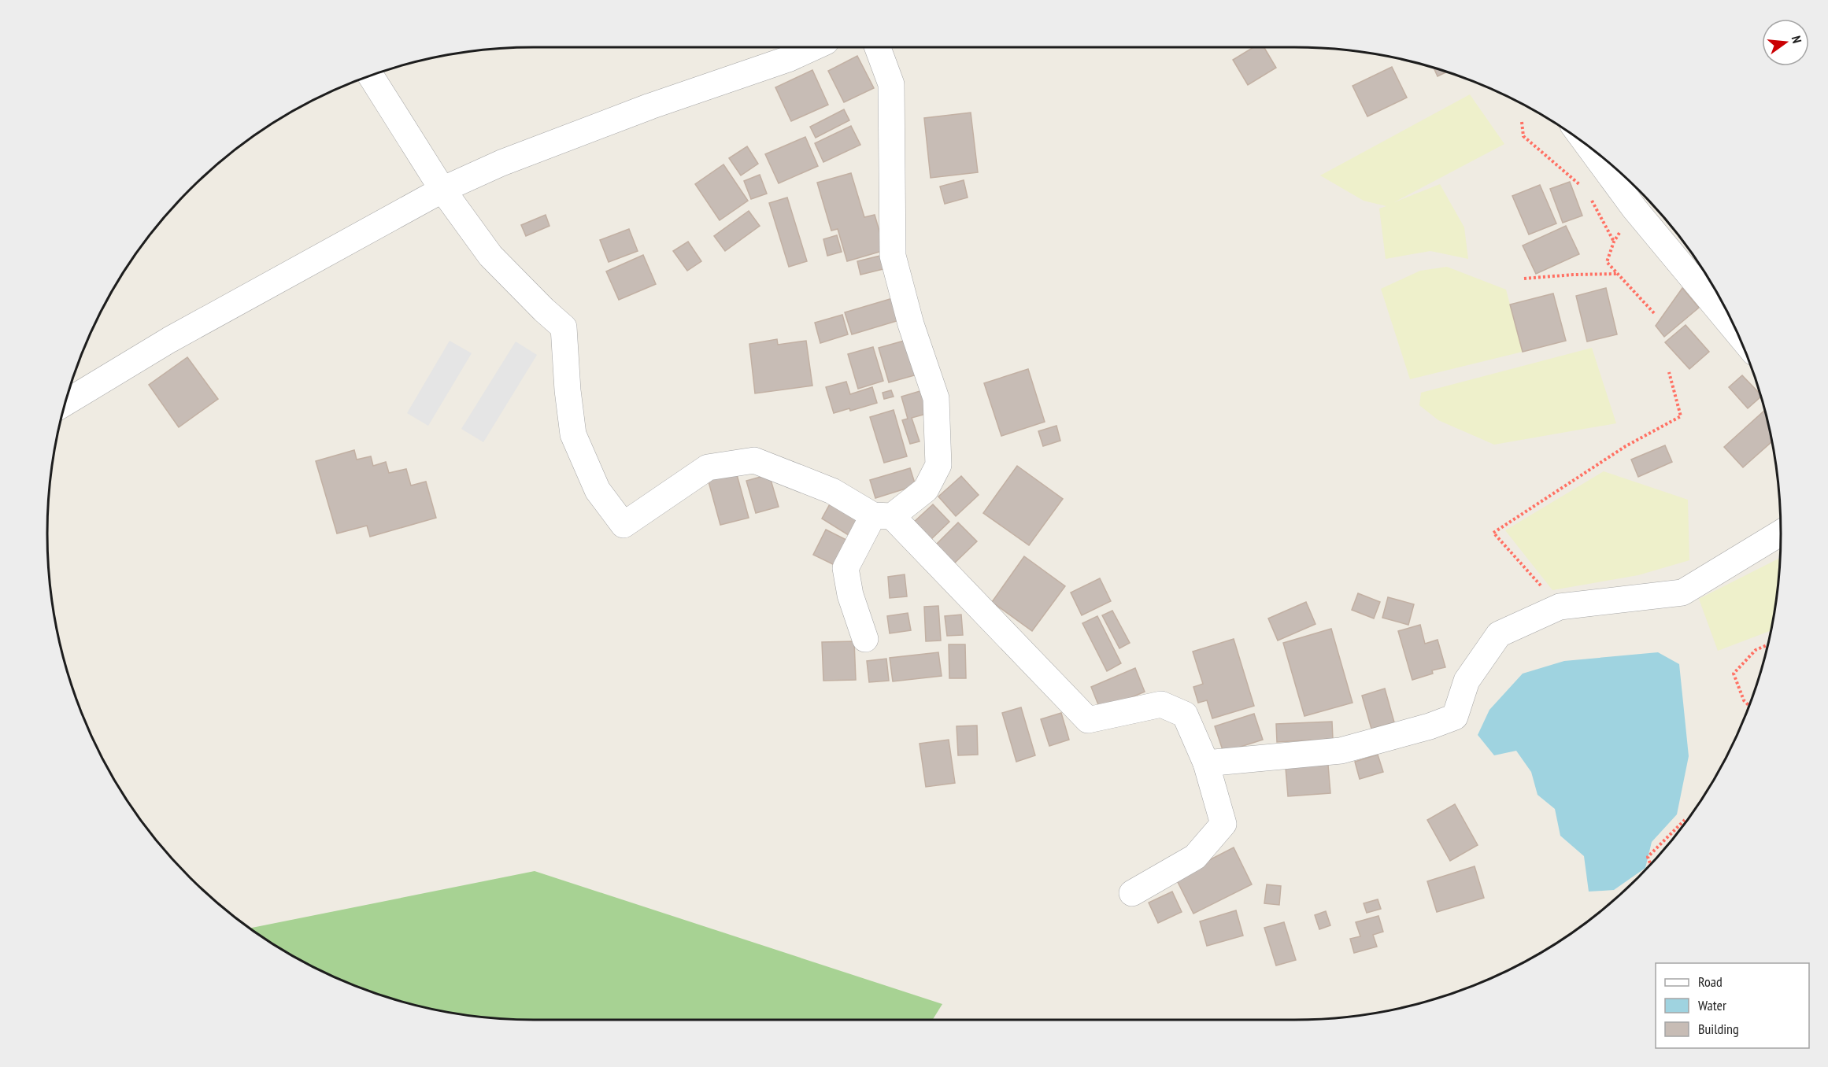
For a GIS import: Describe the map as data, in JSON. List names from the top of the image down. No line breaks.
{"legend":["Road","Water","Building"],"north":"right"}
